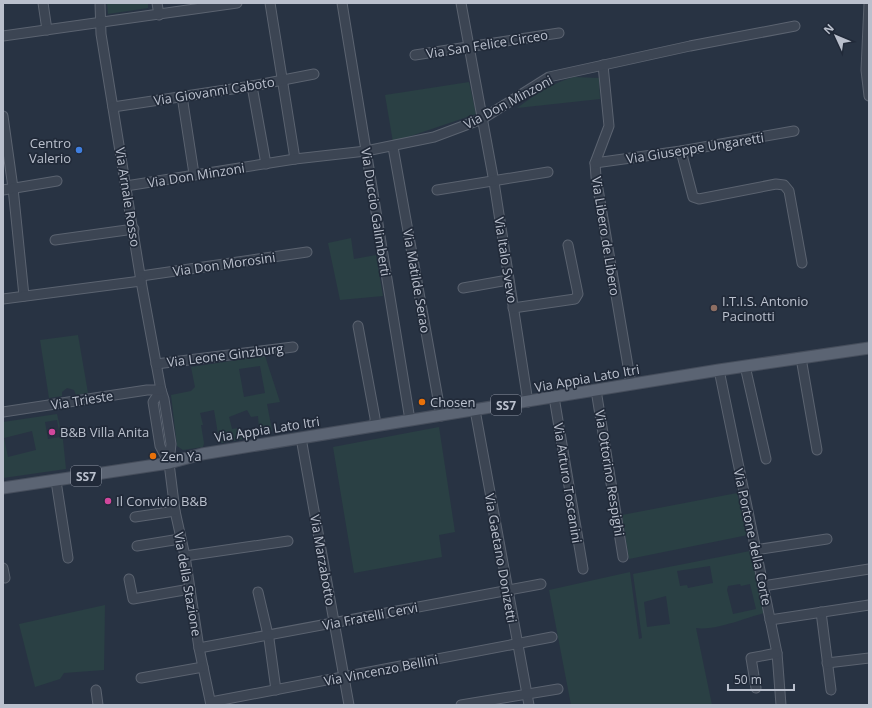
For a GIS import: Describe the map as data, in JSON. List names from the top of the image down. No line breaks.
{"streets":{"main road":["Via Appia Lato Itri","SS7"],"street":["Via San Felice Circeo","Via Giovanni Caboto","Via Don Minzoni","Via Giuseppe Ungaretti","Via Arnale Rosso","Via Duccio Galimberti","Via Libero de Libero","Via Italo Svevo","Via Don Morosini","Via Matilde Serao","Via Leone Ginzburg","Via Trieste","Via Ottorino Respighi","Via Arturo Toscanini","Via Portone della Corte","Via Gaetano Donizetti","Via Marzabotto","Via della Stazione","Via Fratelli Cervi","Via Vincenzo Bellini"]},"crossings":[["Via San Felice Circeo","Via Italo Svevo"],["Via Giovanni Caboto","Via Arnale Rosso"],["Via Don Minzoni","Via Arnale Rosso"],["Via Don Minzoni","Via Duccio Galimberti"],["Via Don Minzoni","Via Libero de Libero"],["Via Don Minzoni","Via Italo Svevo"],["Via Don Minzoni","Via Matilde Serao"],["Via Giuseppe Ungaretti","Via Libero de Libero"],["Via Arnale Rosso","Via Don Morosini"],["Via Arnale Rosso","Via Leone Ginzburg"],["Via Arnale Rosso","Via Appia Lato Itri"],["Via Arnale Rosso","Via Trieste"],["Via Arnale Rosso","SS7"],["Via Arnale Rosso","Via della Stazione"],["Via Duccio Galimberti","Via Appia Lato Itri"],["Via Libero de Libero","Via Appia Lato Itri"],["Via Italo Svevo","Via Appia Lato Itri"],["Via Matilde Serao","Via Appia Lato Itri"],["Via Appia Lato Itri","SS7"],["Via Appia Lato Itri","Via Ottorino Respighi"],["Via Appia Lato Itri","Via Arturo Toscanini"],["Via Appia Lato Itri","Via Portone della Corte"],["Via Appia Lato Itri","Via Gaetano Donizetti"],["Via Appia Lato Itri","Via Marzabotto"],["Via Appia Lato Itri","Via della Stazione"],["SS7","Via della Stazione"],["Via Gaetano Donizetti","Via Fratelli Cervi"],["Via Gaetano Donizetti","Via Vincenzo Bellini"],["Via Marzabotto","Via Fratelli Cervi"],["Via Marzabotto","Via Vincenzo Bellini"],["Via della Stazione","Via Fratelli Cervi"],["Via della Stazione","Via Vincenzo Bellini"]],"places":["Centro Valerio","I.T.I.S. Antonio Pacinotti","Chosen","B&B Villa Anita","Zen Ya","Il Convivio B&B"],"scale_bar":"50 m","north":"top left"}
